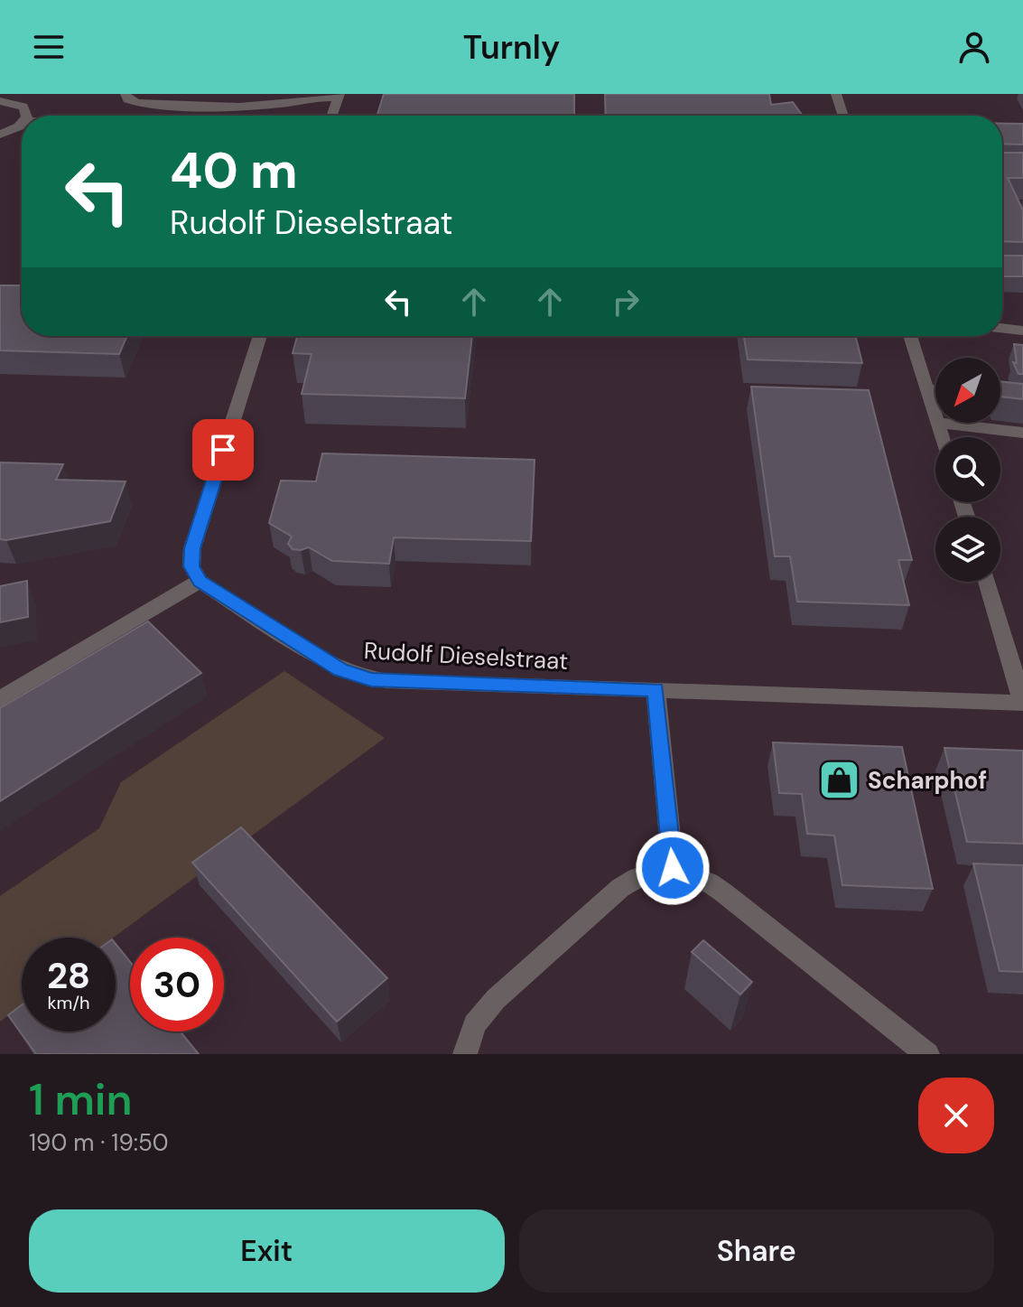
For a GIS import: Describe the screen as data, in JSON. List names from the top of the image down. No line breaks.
{"streets":{"street":["Rudolf Dieselstraat"]},"places":{"shop":["Scharphof"]},"north":"bottom left","page":{"header":"Turnly","turn":["40 m","Rudolf Dieselstraat"],"speed":"28 km/h","limit":"30","heading":["1 min","190 m · 19:50"],"buttons":["Exit","Share"]}}
